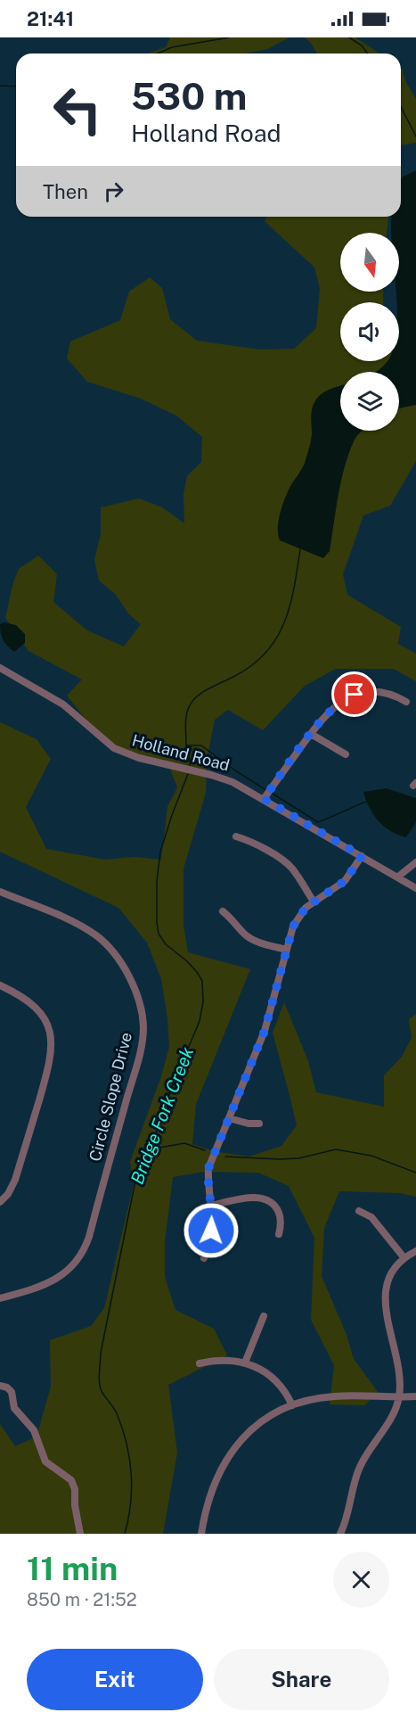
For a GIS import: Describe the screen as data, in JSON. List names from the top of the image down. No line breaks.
{"streets":{"street":["Holland Road","Circle Slope Drive"]},"water":["Bridge Fork Creek"],"north":"bottom","page":{"status":"21:41","turn":["530 m","Holland Road"],"then":"Then","heading":["11 min","850 m · 21:52"],"buttons":["Exit","Share"]}}
